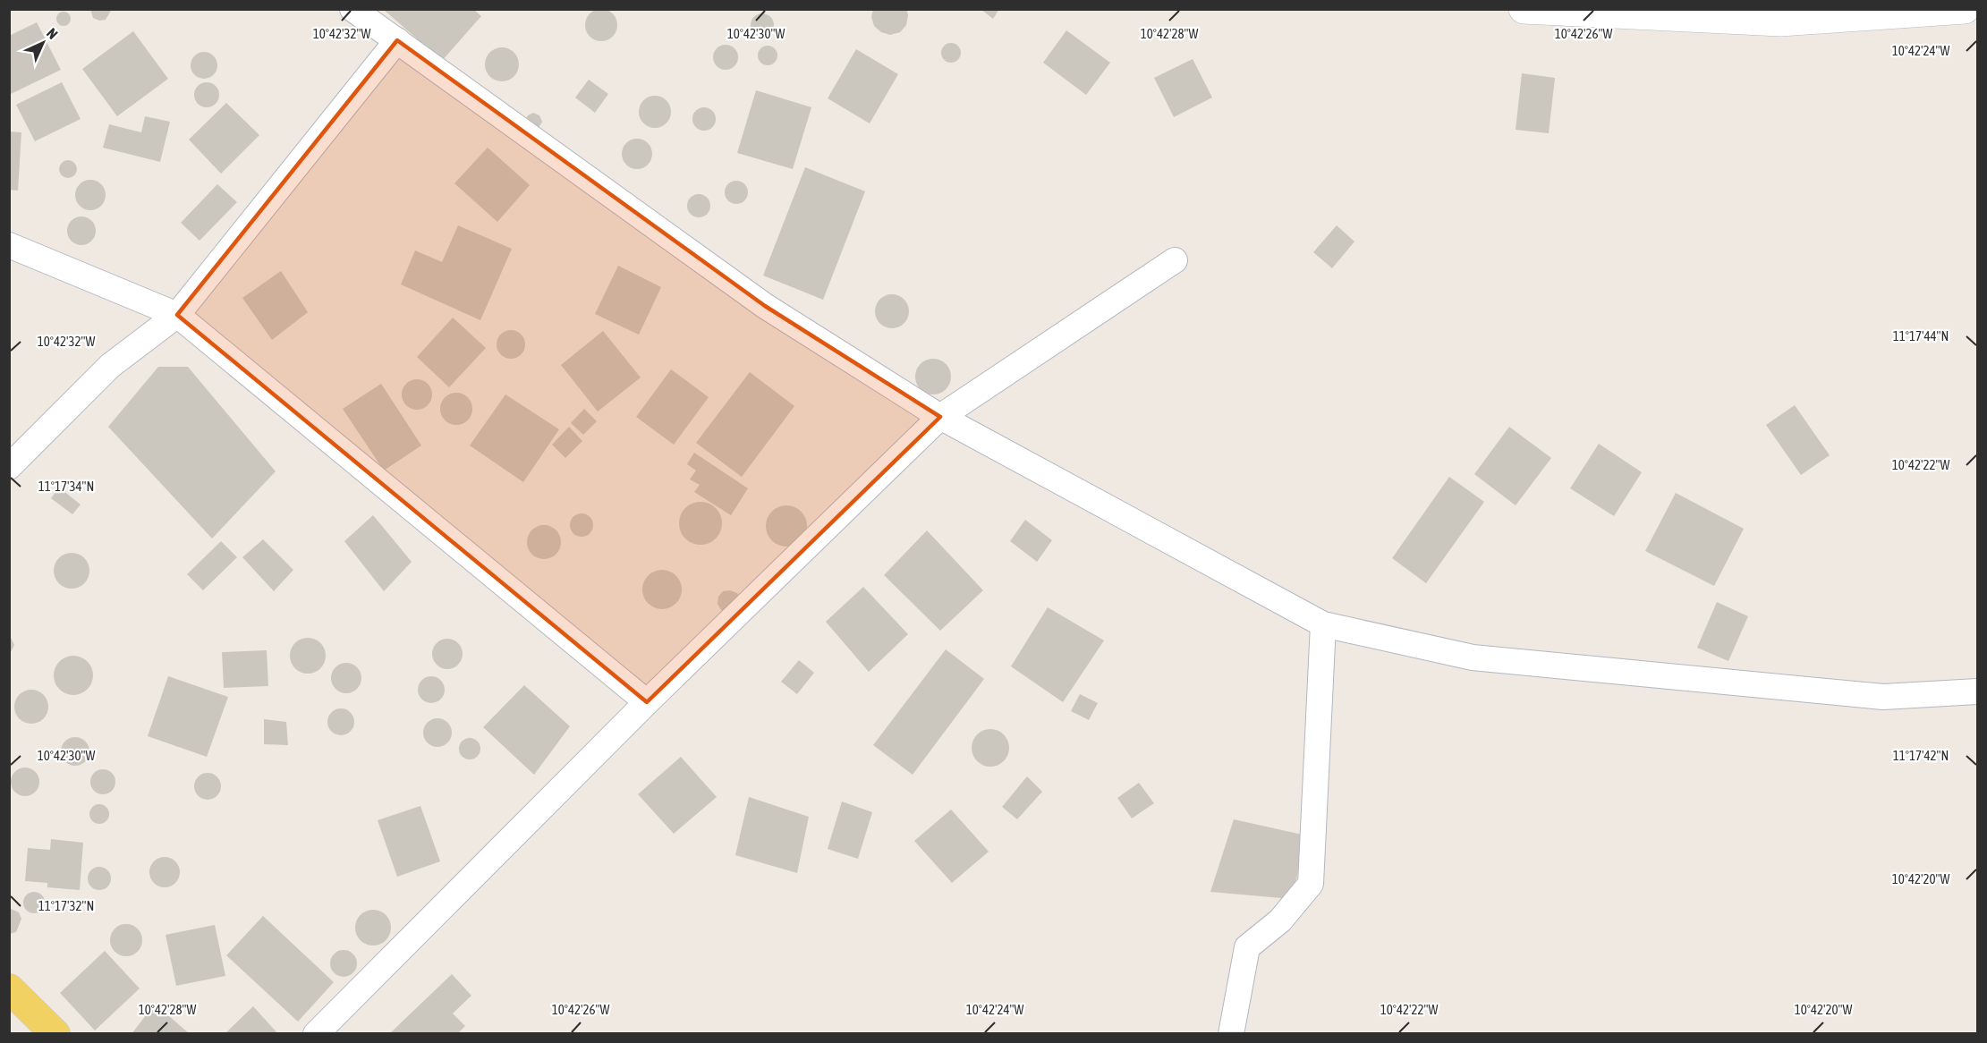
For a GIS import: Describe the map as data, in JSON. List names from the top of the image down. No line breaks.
{"north":"top right","coordinates":["10°42'32\"W","10°42'30\"W","10°42'28\"W","10°42'26\"W","10°42'24\"W","11°17'44\"N","10°42'22\"W","11°17'34\"N","11°17'42\"N","10°42'20\"W","11°17'32\"N"]}
